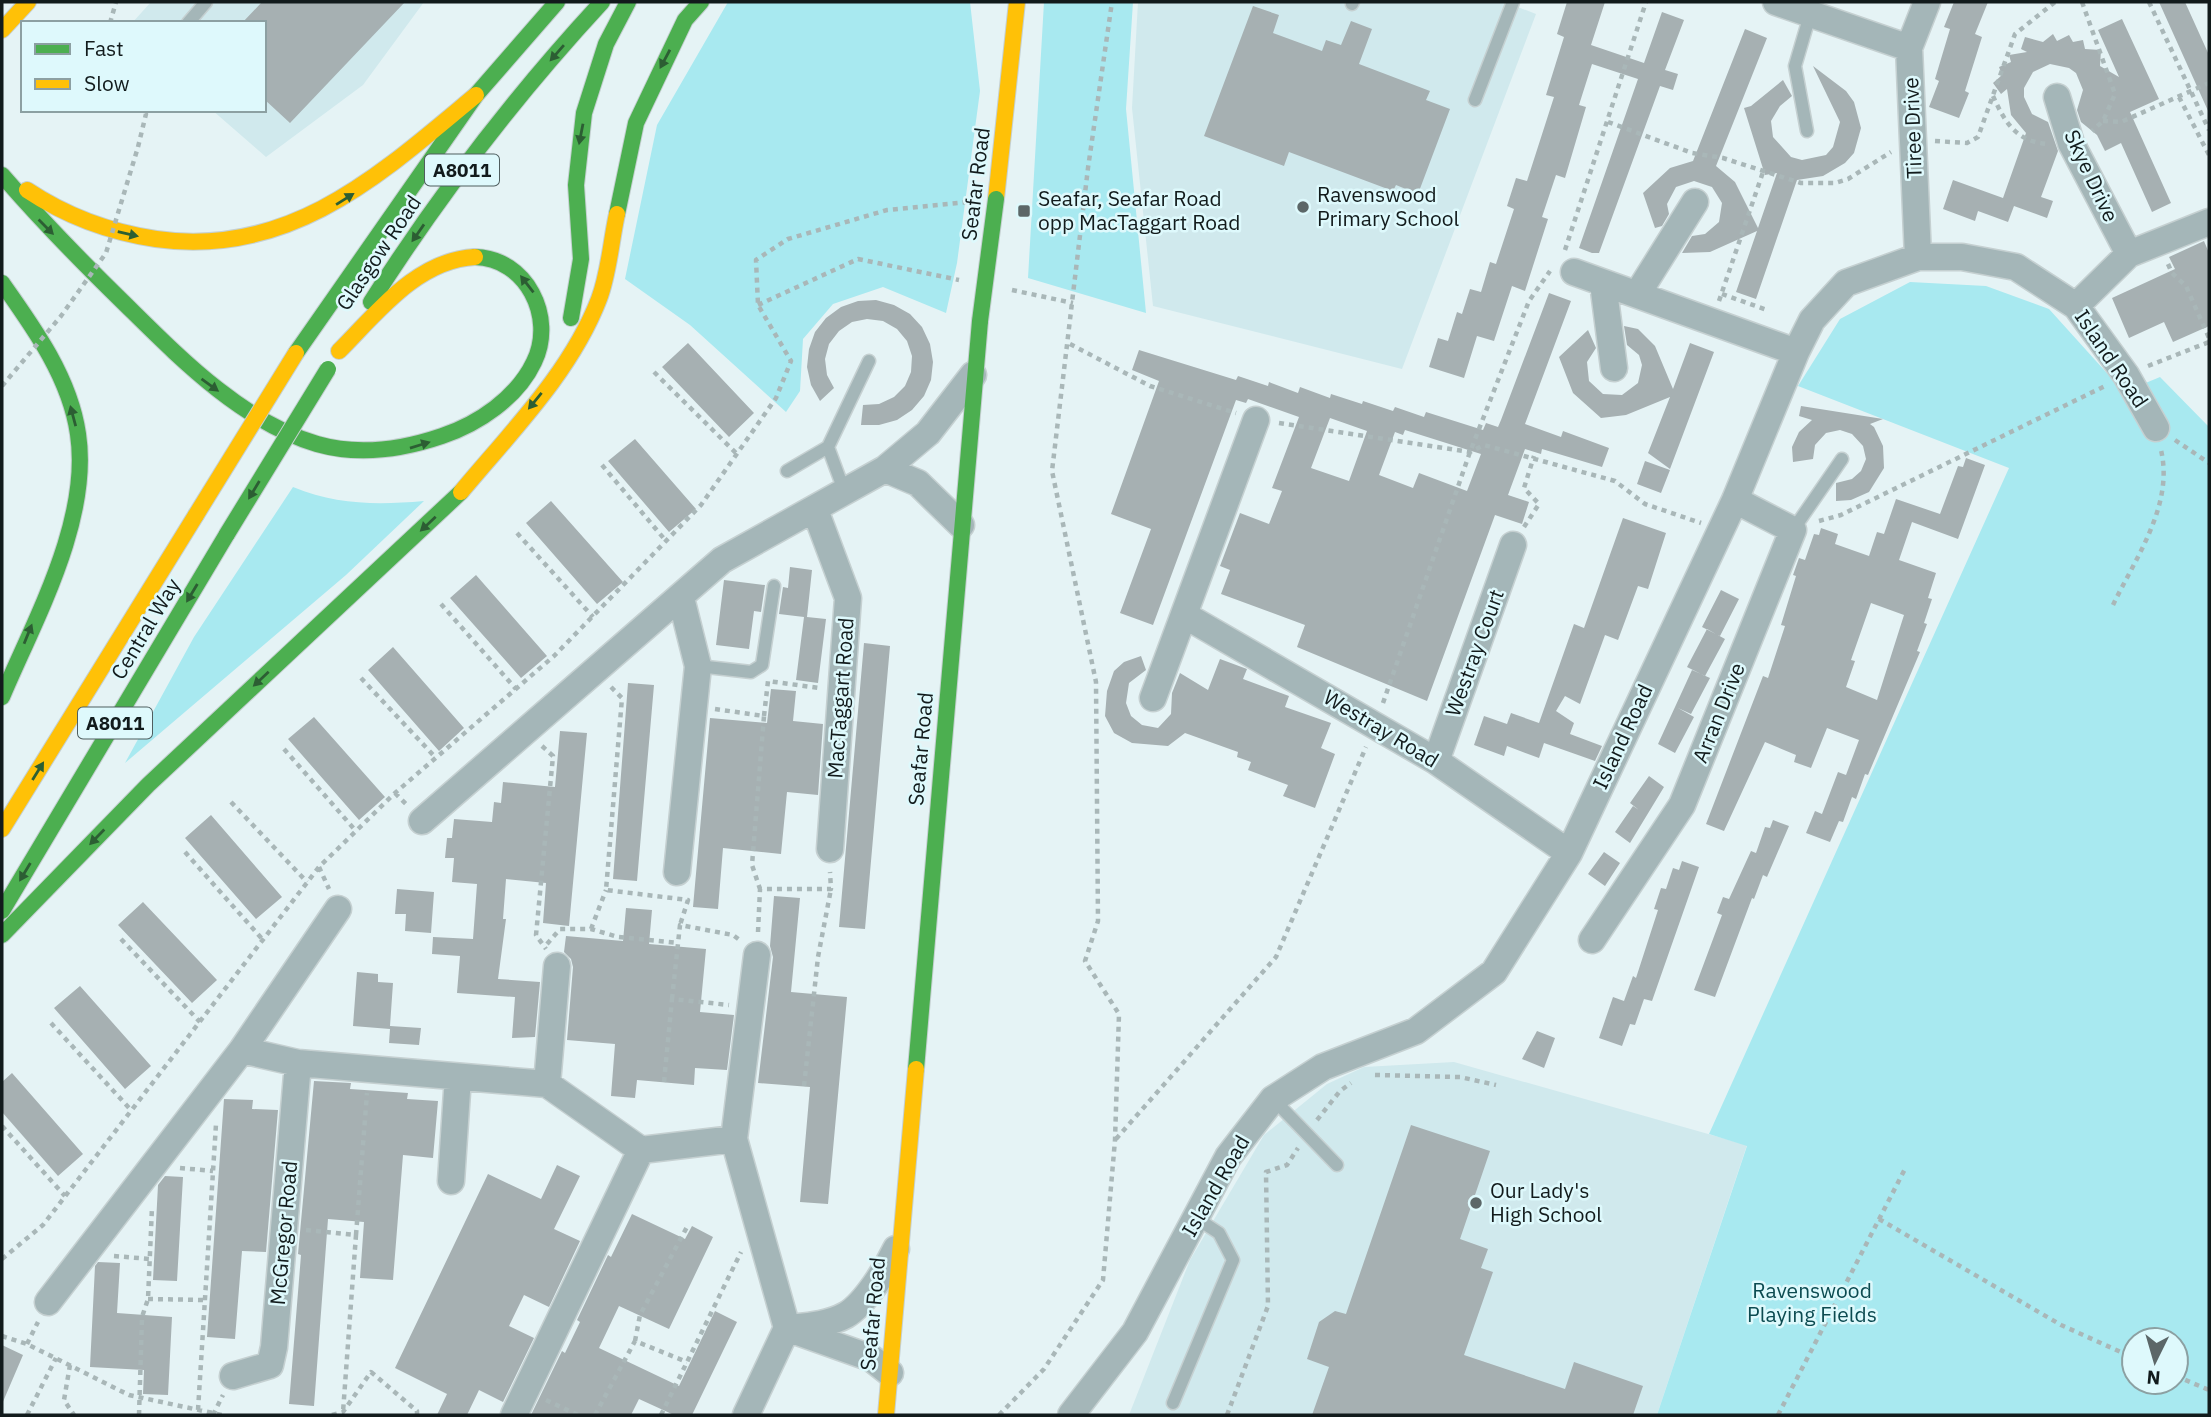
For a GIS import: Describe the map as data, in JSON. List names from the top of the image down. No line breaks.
{"streets":{"main road":["A8011","Seafar Road","Glasgow Road","Central Way"],"street":["Tiree Drive","Skye Drive","Island Road","Westray Court","MacTaggart Road","Arran Drive","Westray Road","McGregor Road"]},"crossings":[["Tiree Drive","Island Road"],["Glasgow Road","Central Way"],["Island Road","Westray Road"],["Westray Court","Westray Road"]],"parks":["Ravenswood Playing Fields"],"places":{"other":["Ravenswood Primary School","Our Lady's High School"],"transit":["Seafar, Seafar Road opp MacTaggart Road"]},"legend":["Fast","Slow"],"north":"bottom"}
